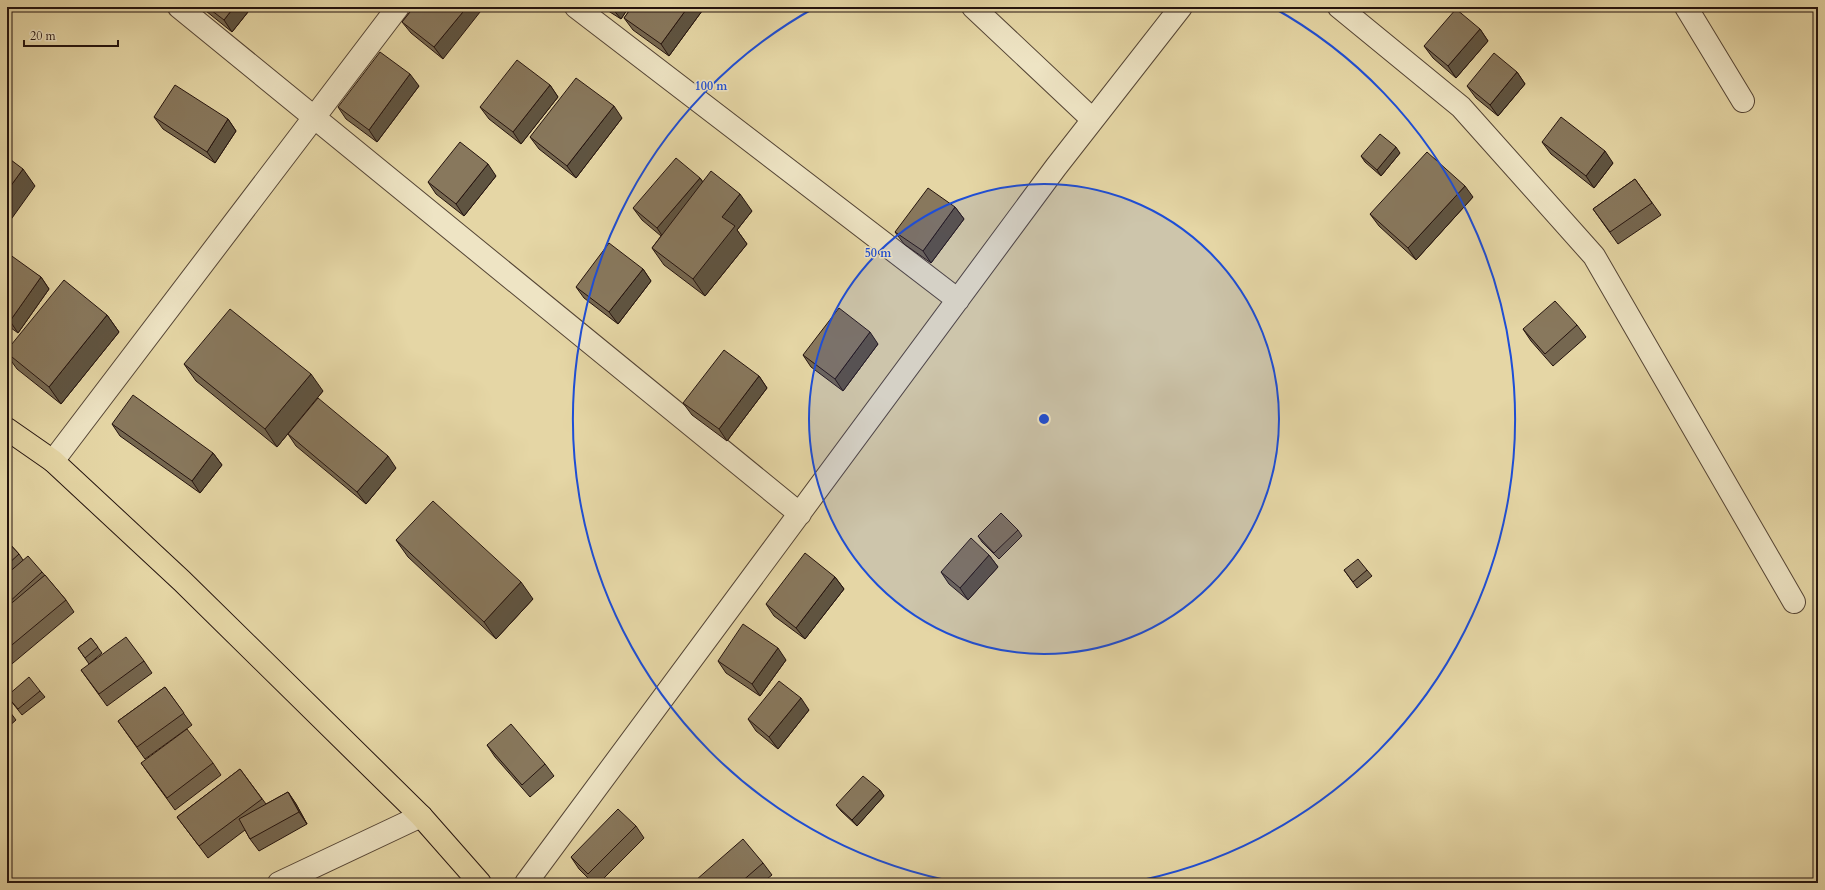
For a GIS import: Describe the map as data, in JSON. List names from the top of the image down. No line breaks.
{"scale_bar":"20 m","rings":["100 m","50 m"]}
